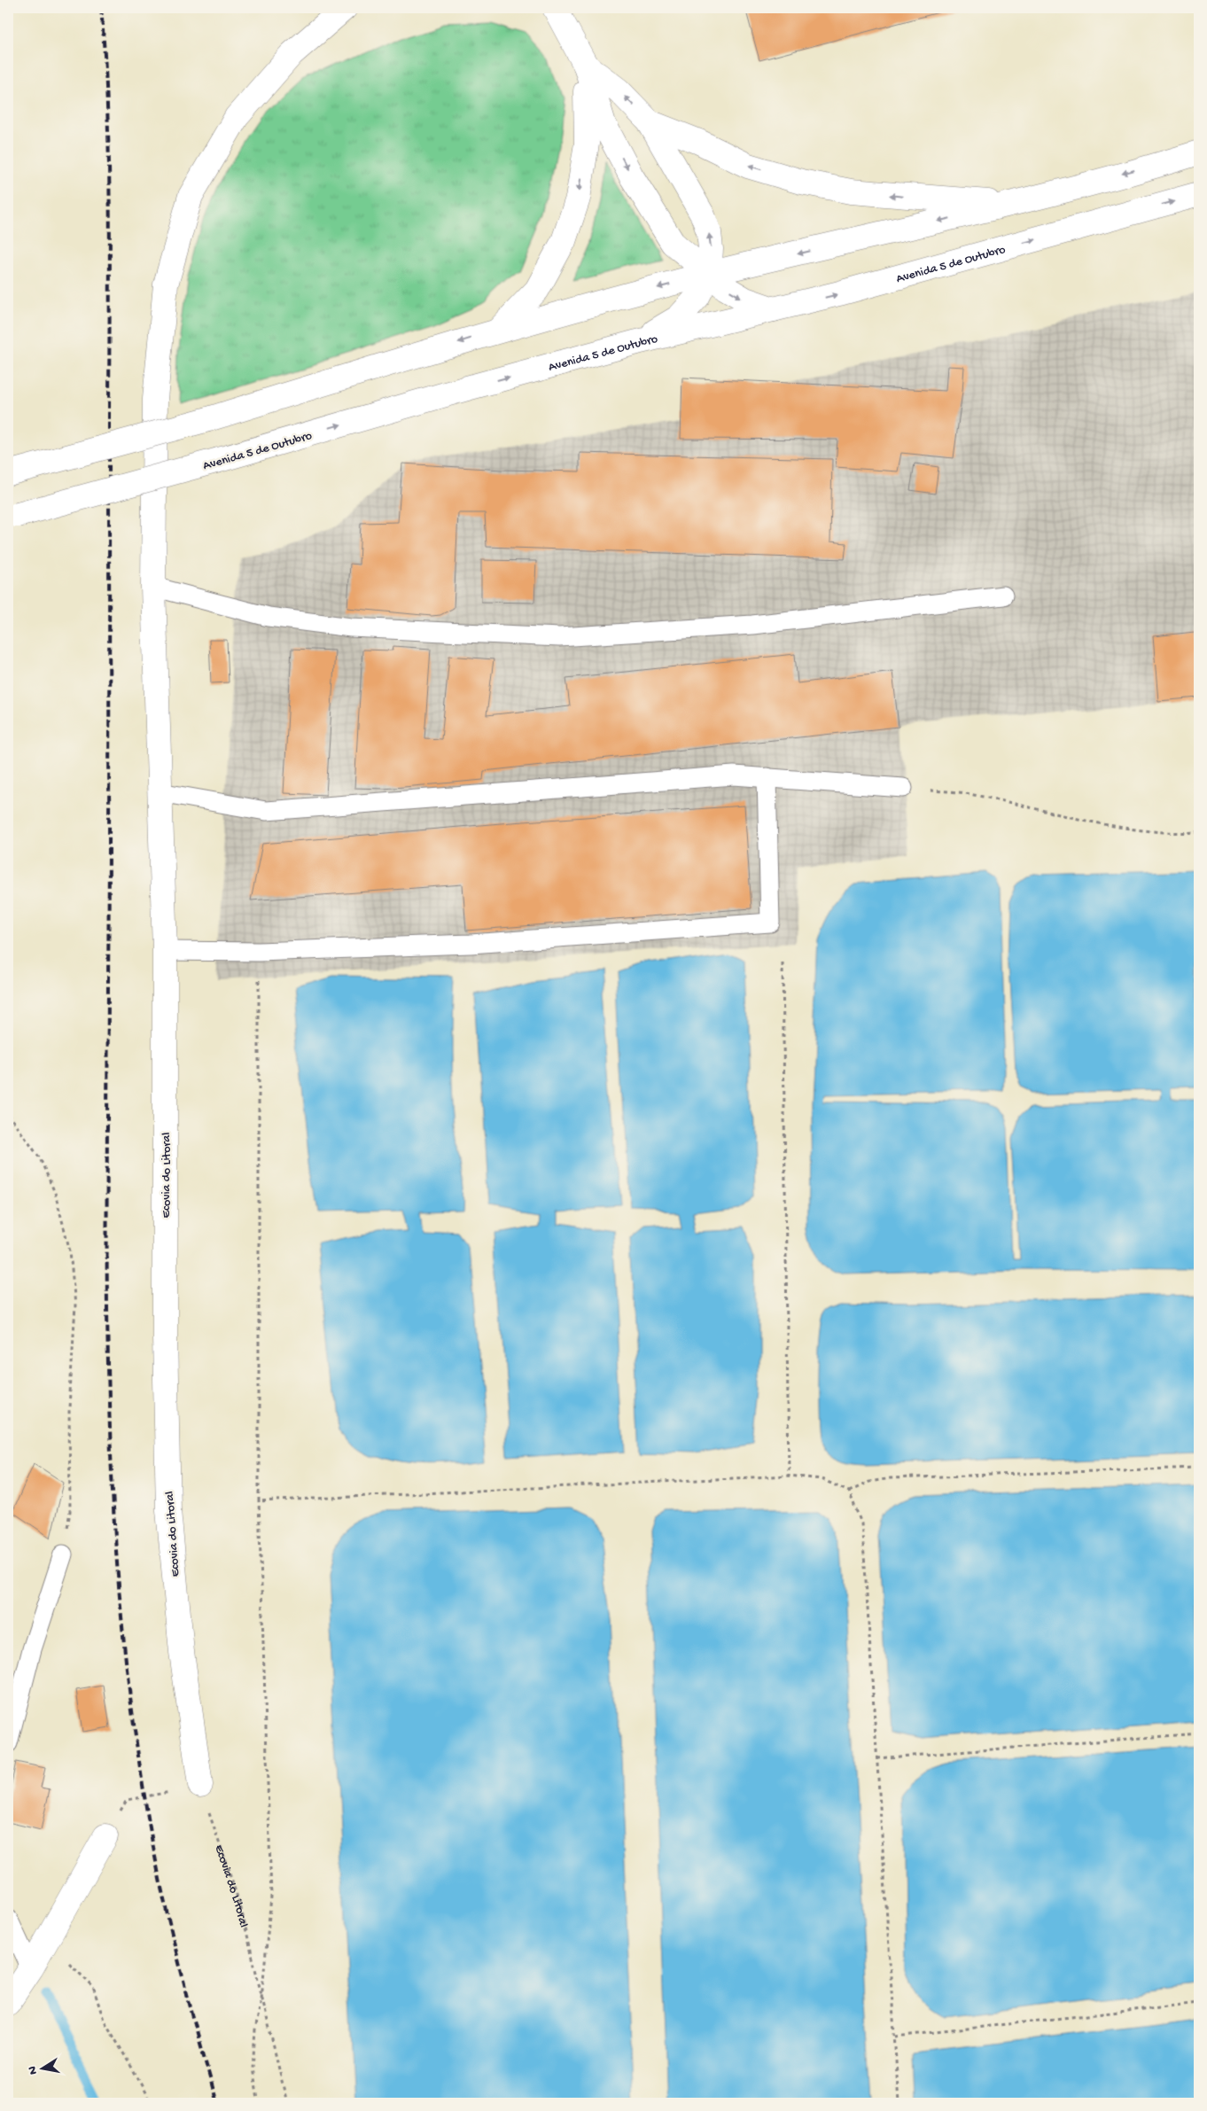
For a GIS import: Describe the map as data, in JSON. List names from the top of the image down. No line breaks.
{"streets":{"street":["Avenida 5 de Outubro","Ecovia do Litoral"]},"north":"left"}
